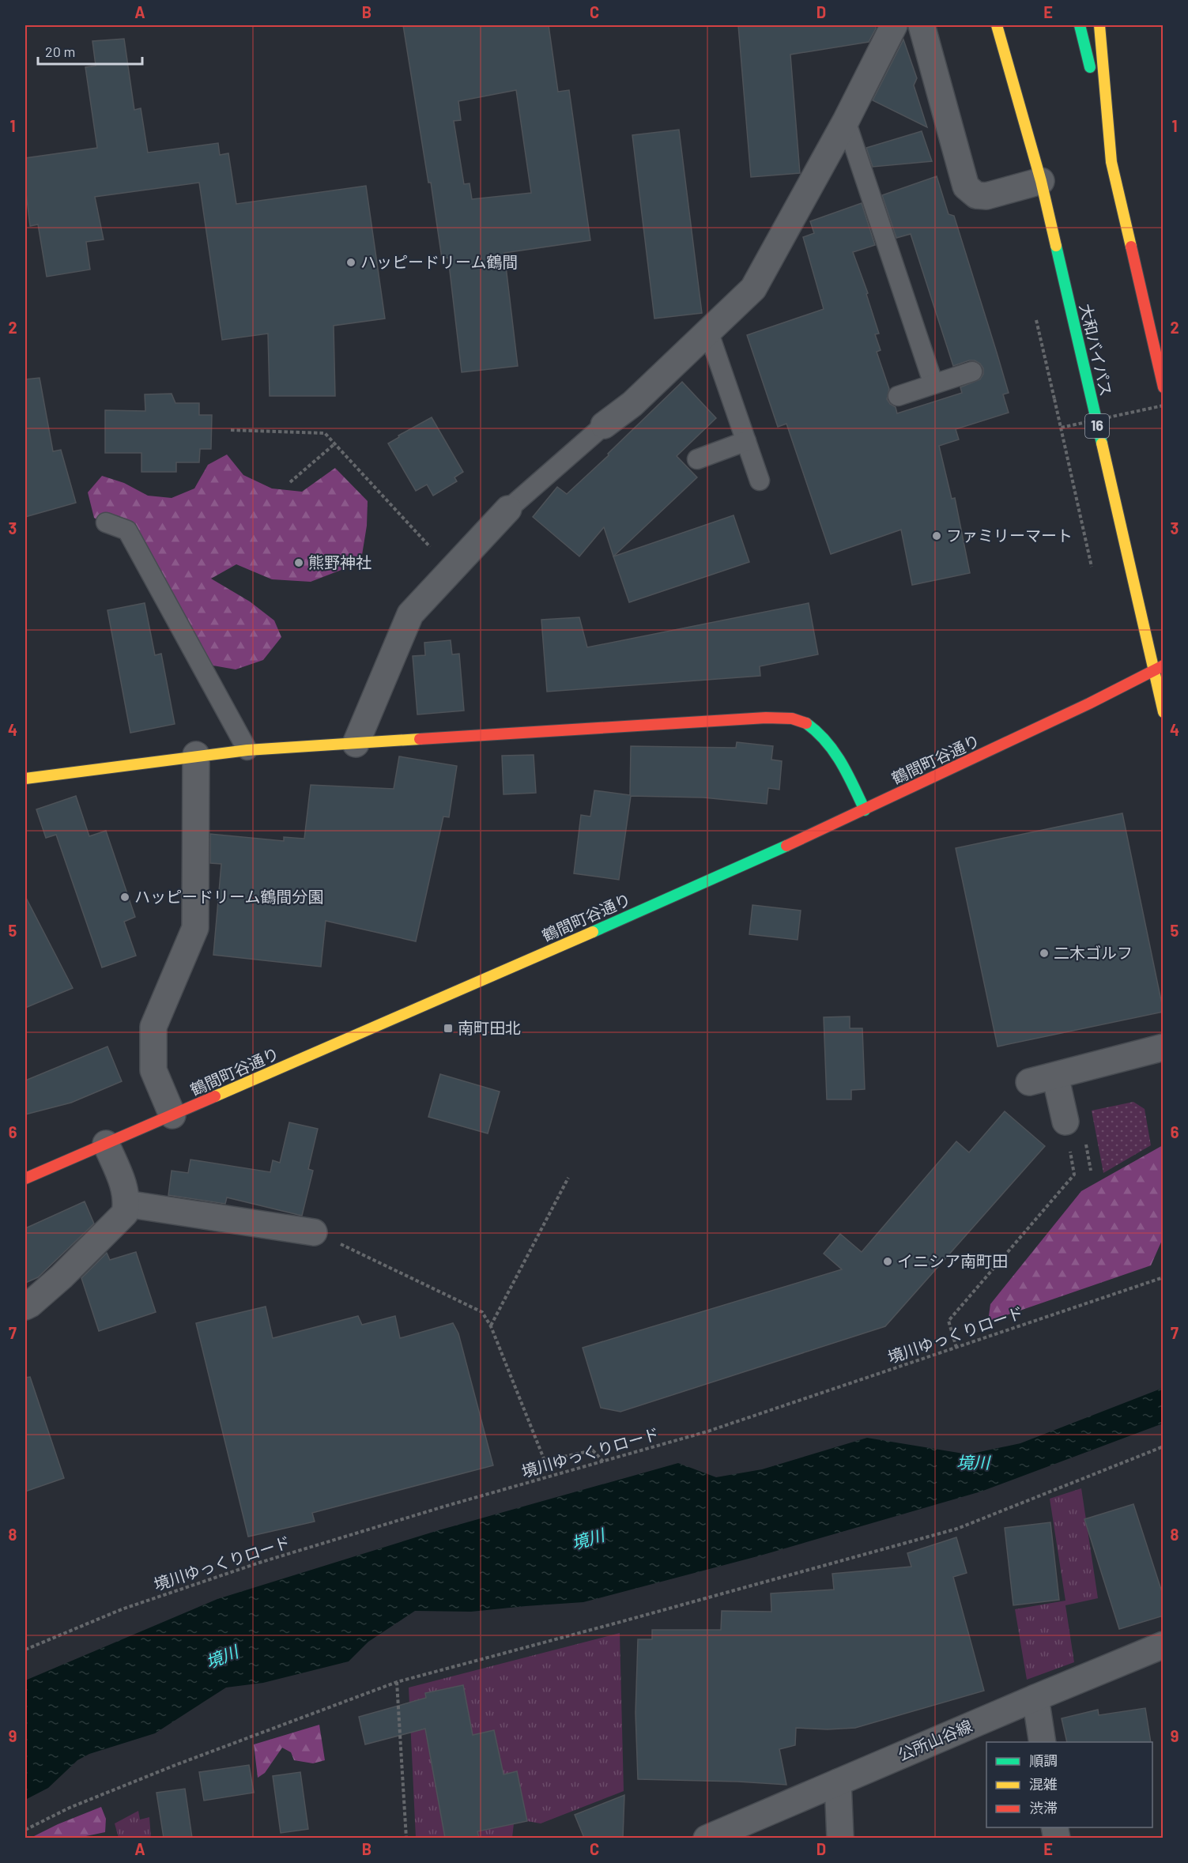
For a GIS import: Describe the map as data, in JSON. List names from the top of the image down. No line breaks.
{"streets":{"main road":["大和バイパス","16","鶴間町谷通り"],"street":["公所山谷線"],"path":["境川ゆっくりロード"]},"crossings":[["大和バイパス","鶴間町谷通り"]],"water":["境川"],"places":{"other":["ハッピードリーム鶴間","ファミリーマート","熊野神社","ハッピードリーム鶴間分園","二木ゴルフ","イニシア南町田"],"transit":["南町田北"]},"legend":["順調","混雑","渋滞"],"scale_bar":"20 m","grid":{"columns":["A","B","C","D","E"],"rows":["1","2","3","4","5","6","7","8","9"]}}
